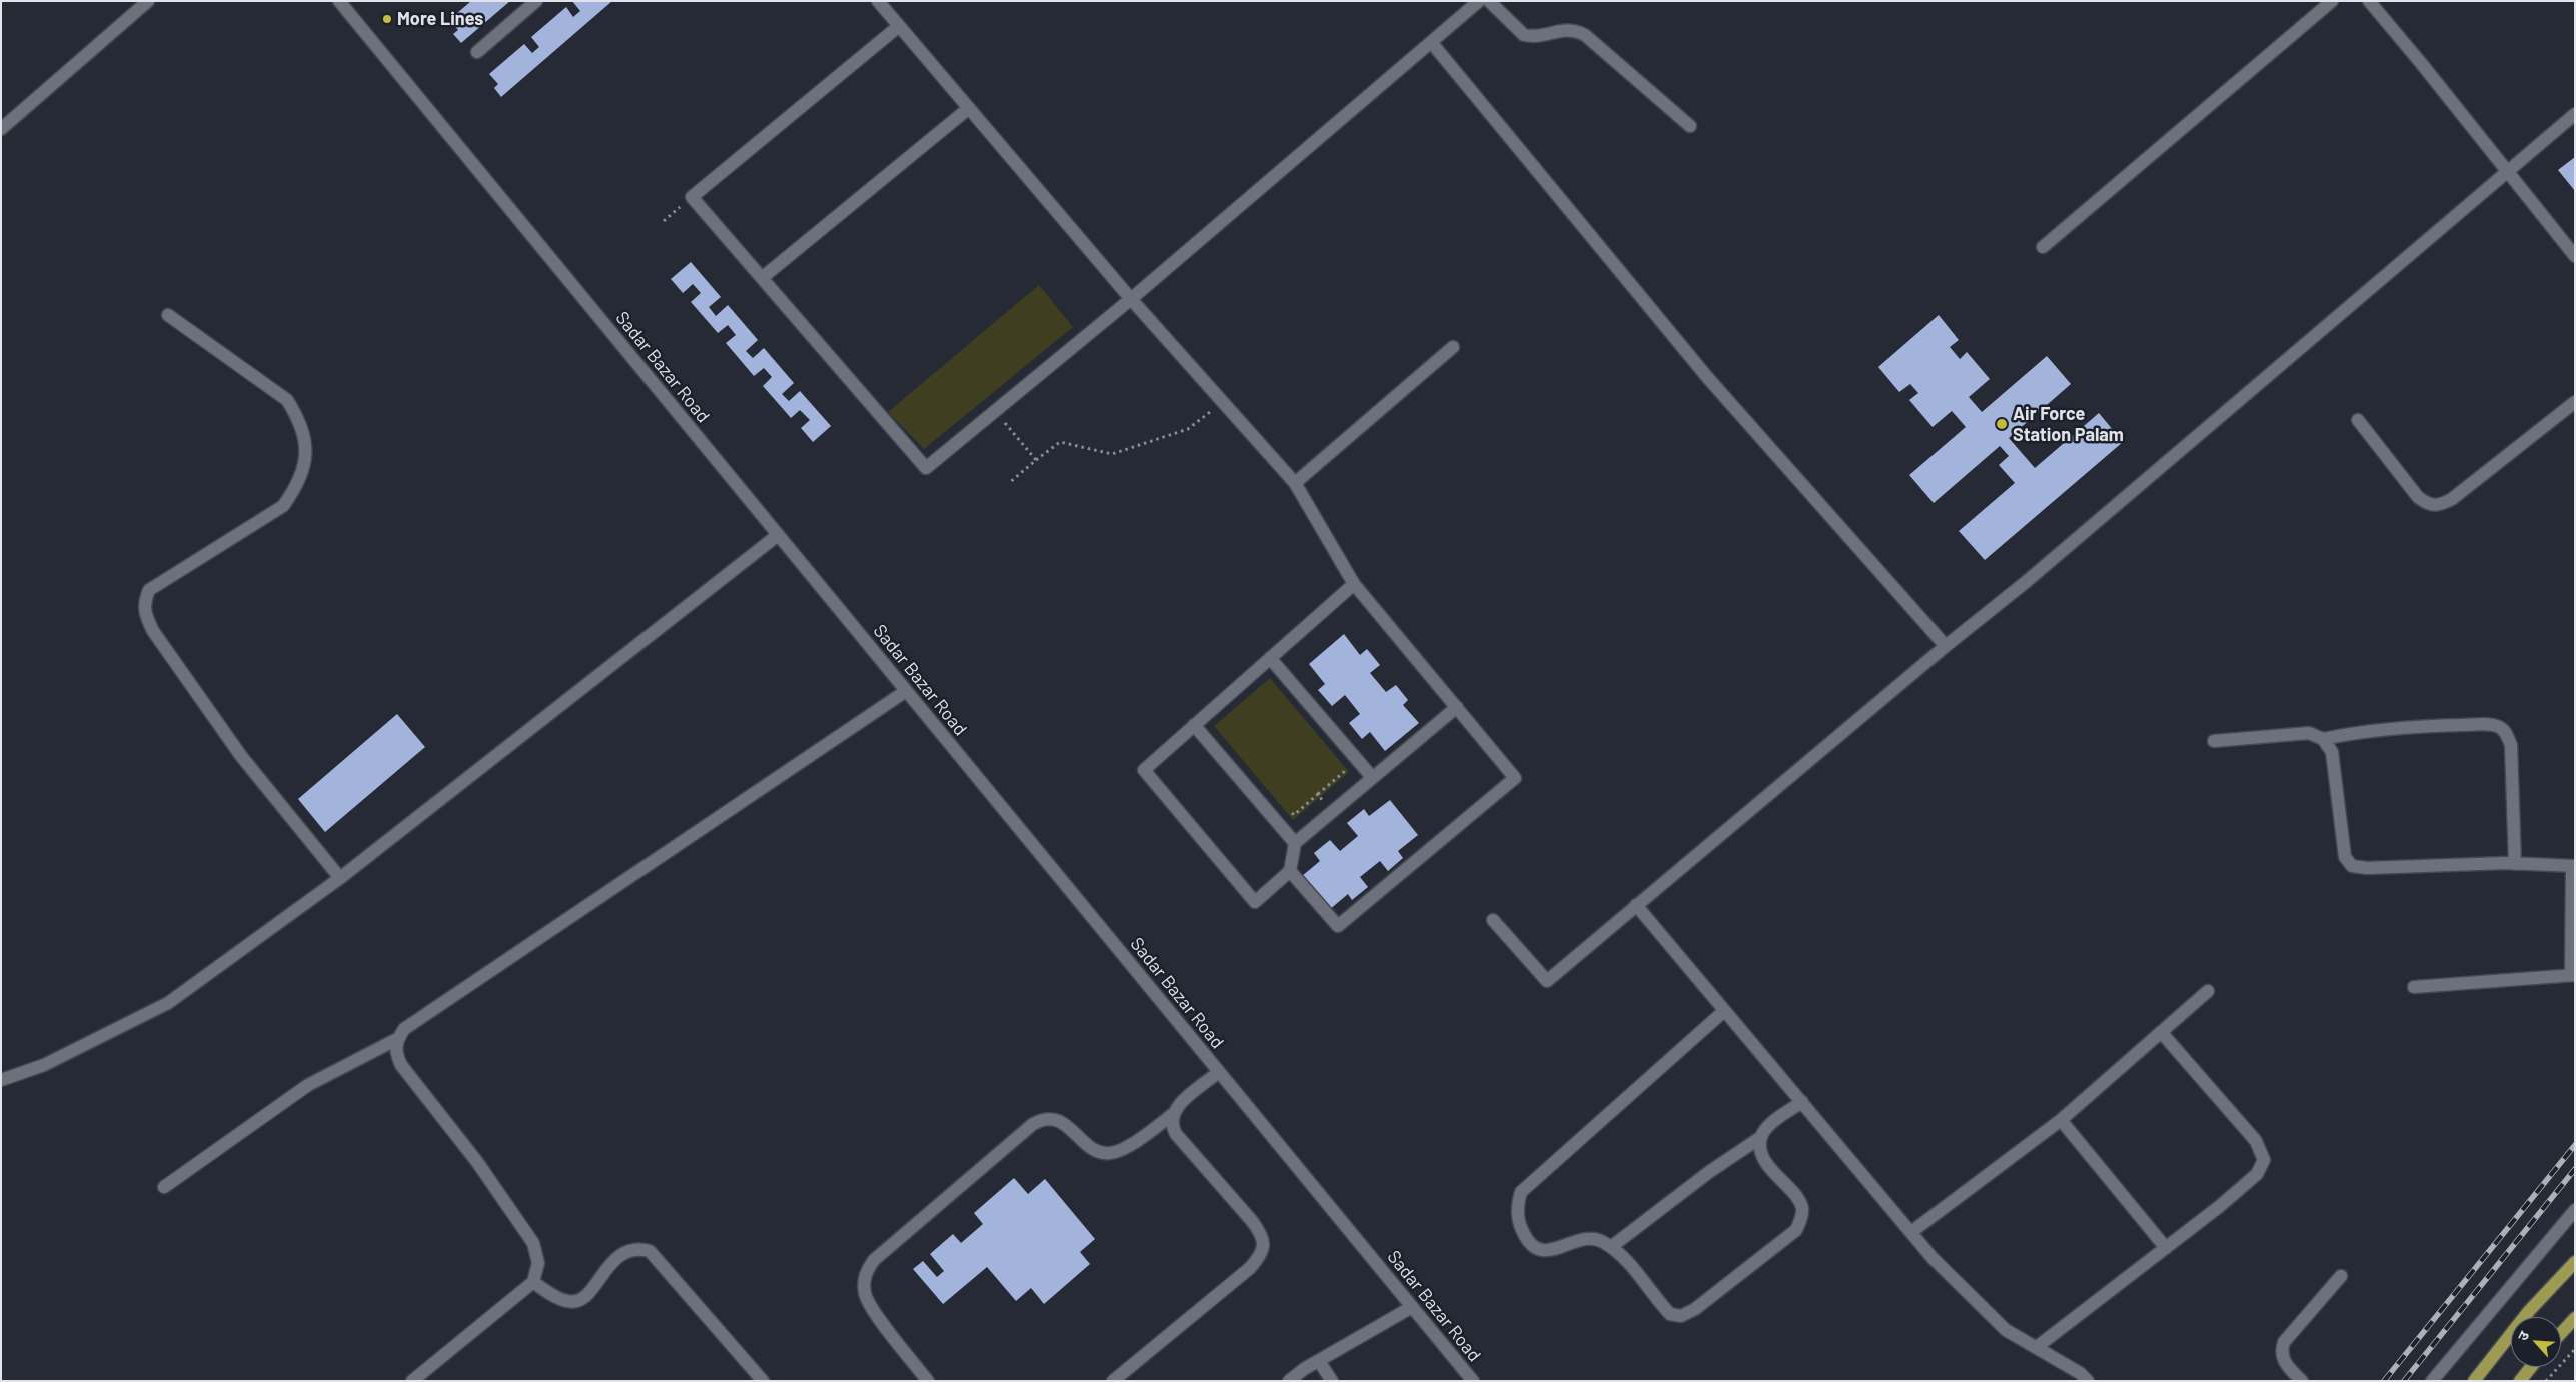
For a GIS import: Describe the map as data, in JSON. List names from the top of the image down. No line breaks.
{"streets":{"street":["Sadar Bazar Road"]},"places":["More Lines","Air Force Station Palam"],"north":"top left"}
